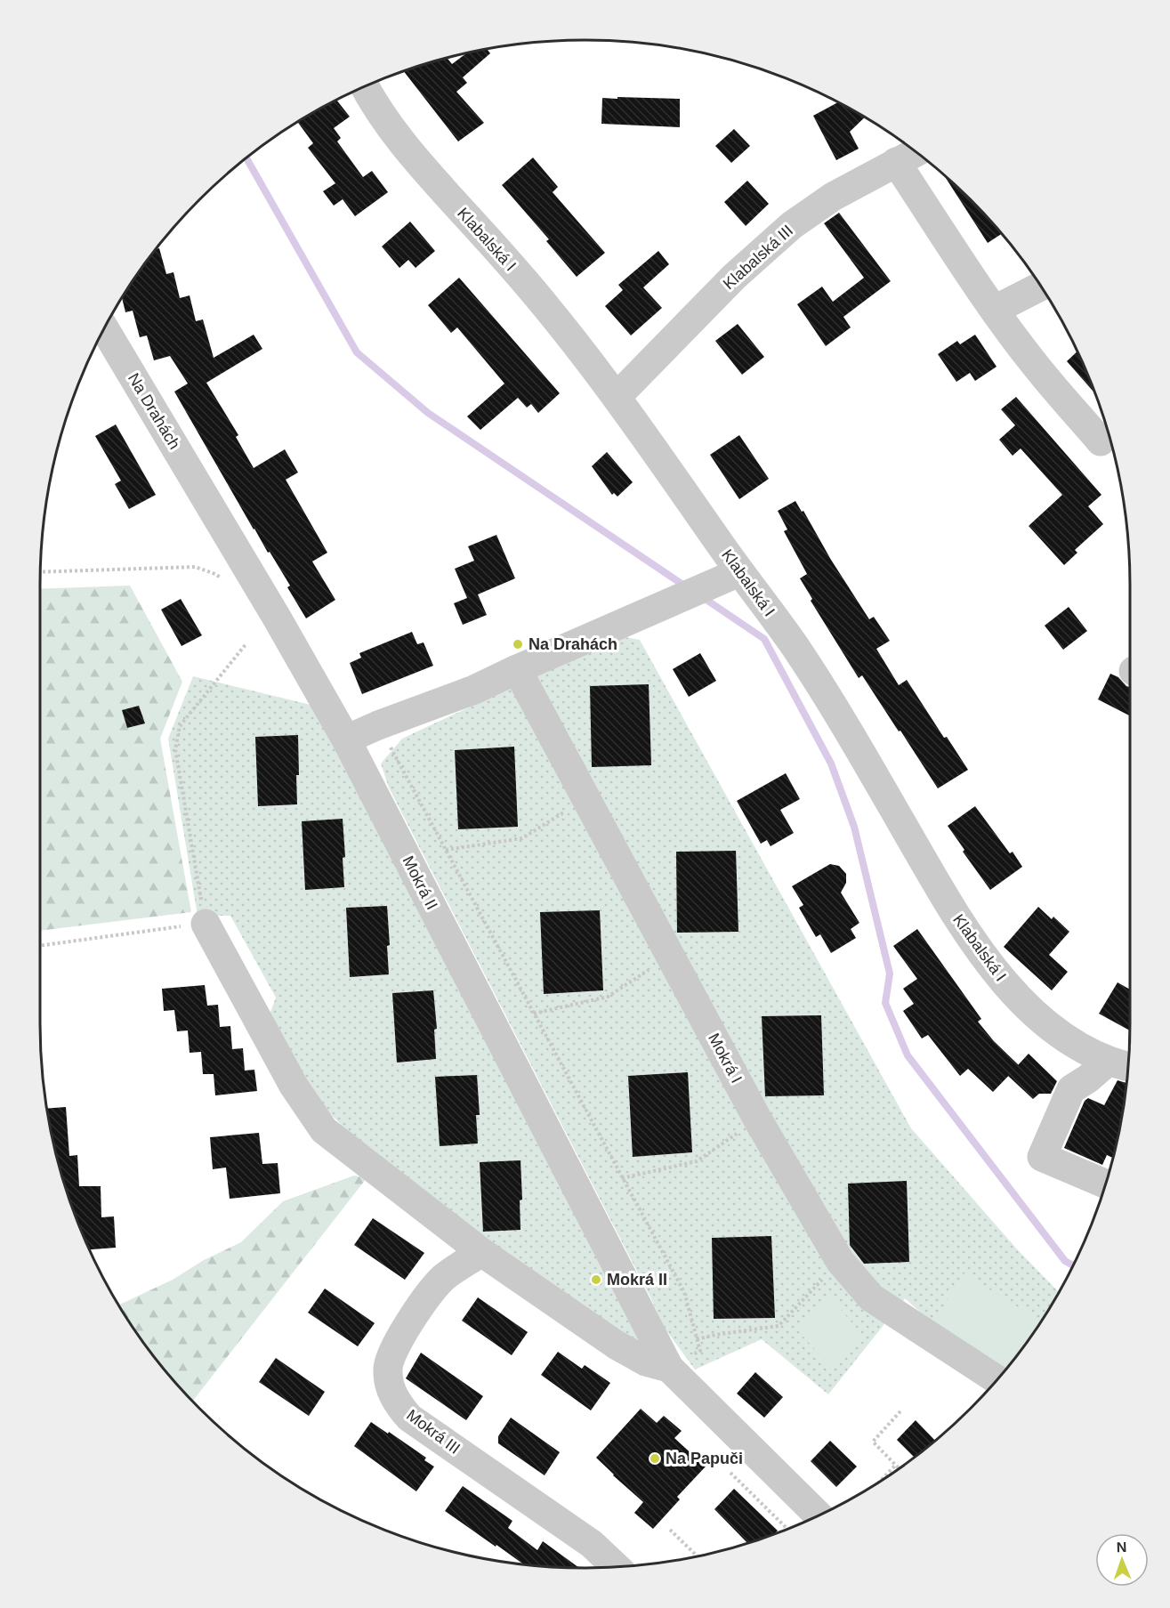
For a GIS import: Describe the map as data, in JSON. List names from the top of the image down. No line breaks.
{"streets":{"street":["Klabalská I","Klabalská III","Na Drahách","Mokrá II","Mokrá I","Mokrá III"]},"crossings":[["Klabalská I","Klabalská III"],["Na Drahách","Mokrá II"],["Mokrá II","Mokrá III"]],"places":["Na Drahách","Mokrá II","Na Papuči"],"north":"top"}
